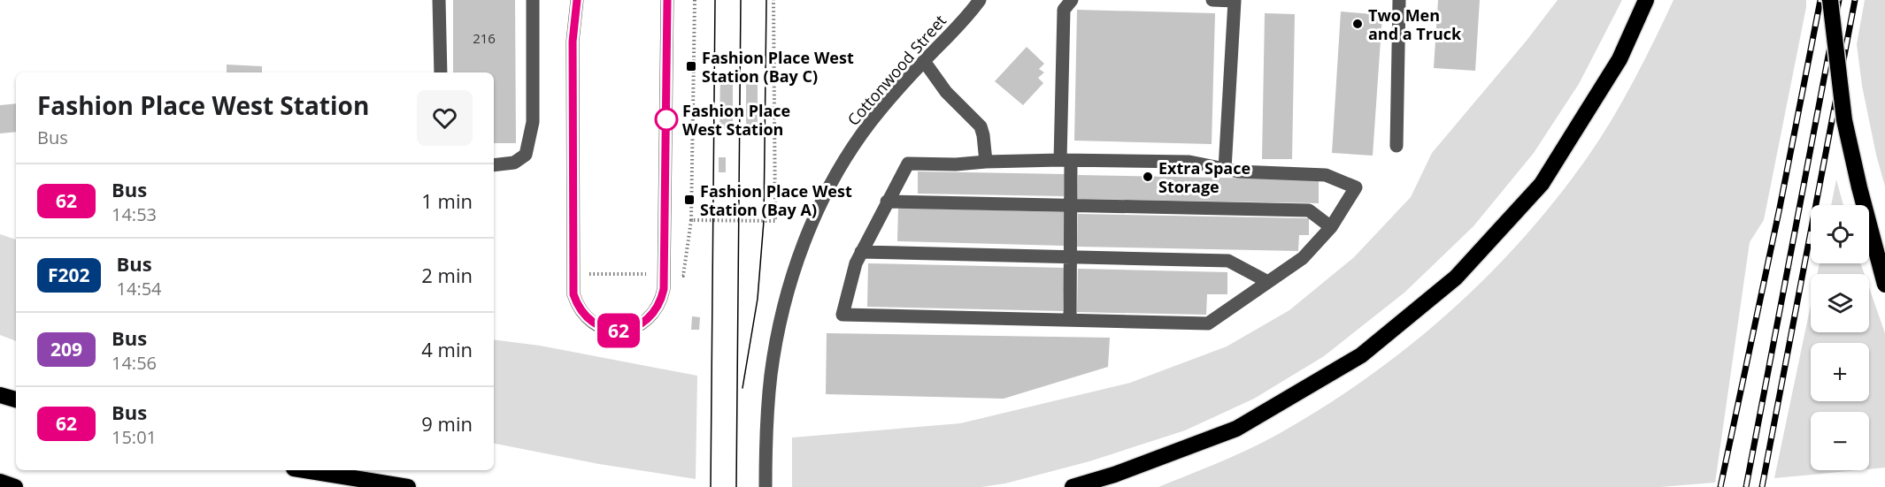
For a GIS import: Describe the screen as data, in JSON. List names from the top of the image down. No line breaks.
{"streets":{"street":["Cottonwood Street"]},"places":{"other":["Two Men and a Truck","Fashion Place West Station","Extra Space Storage"],"transit":["Fashion Place West Station (Bay C)","Fashion Place West Station (Bay A)"]},"lines":["bus line 62"],"house_numbers":["216"],"page":{"on_map":"62","heading":["Fashion Place West Station","Bus"],"list":[{"mark":"62","name":"Bus","note":"14:53","value":"1 min"},{"mark":"F202","name":"Bus","note":"14:54","value":"2 min"},{"mark":"209","name":"Bus","note":"14:56","value":"4 min"},{"mark":"62","name":"Bus","note":"15:01","value":"9 min"}],"map_buttons":["+","−"]}}
